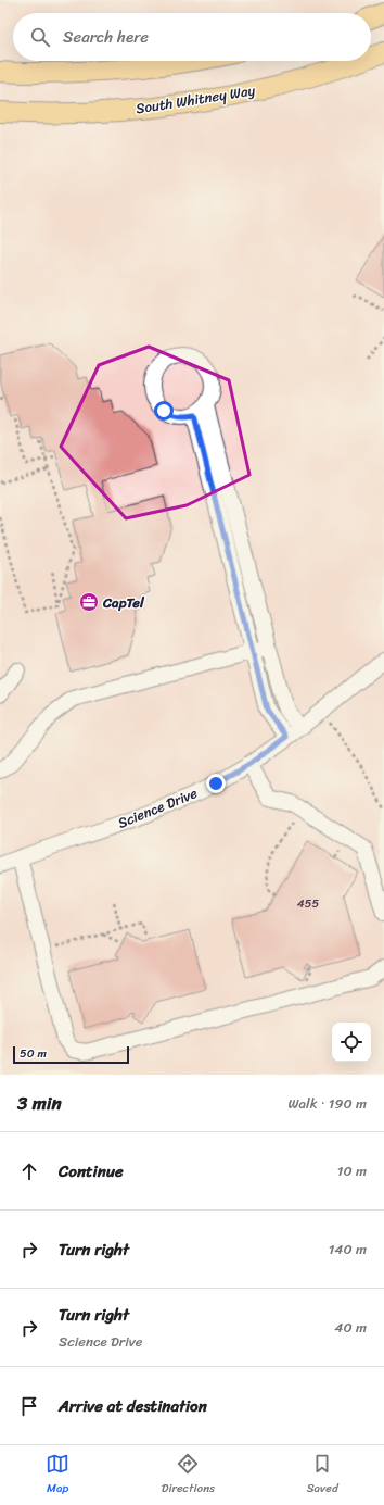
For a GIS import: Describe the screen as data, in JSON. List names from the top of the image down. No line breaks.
{"streets":{"main road":["South Whitney Way"],"street":["Science Drive"]},"places":{"office":["CapTel"]},"house_numbers":["455"],"scale_bar":"50 m","page":{"search":"Search here","scale":"50 m","heading":["3 min","Walk · 190 m"],"list":[["Continue","10 m"],["Turn right","140 m"],["Turn right","Science Drive","40 m"],"Arrive at destination"],"nav":["Map","Directions","Saved"]}}
